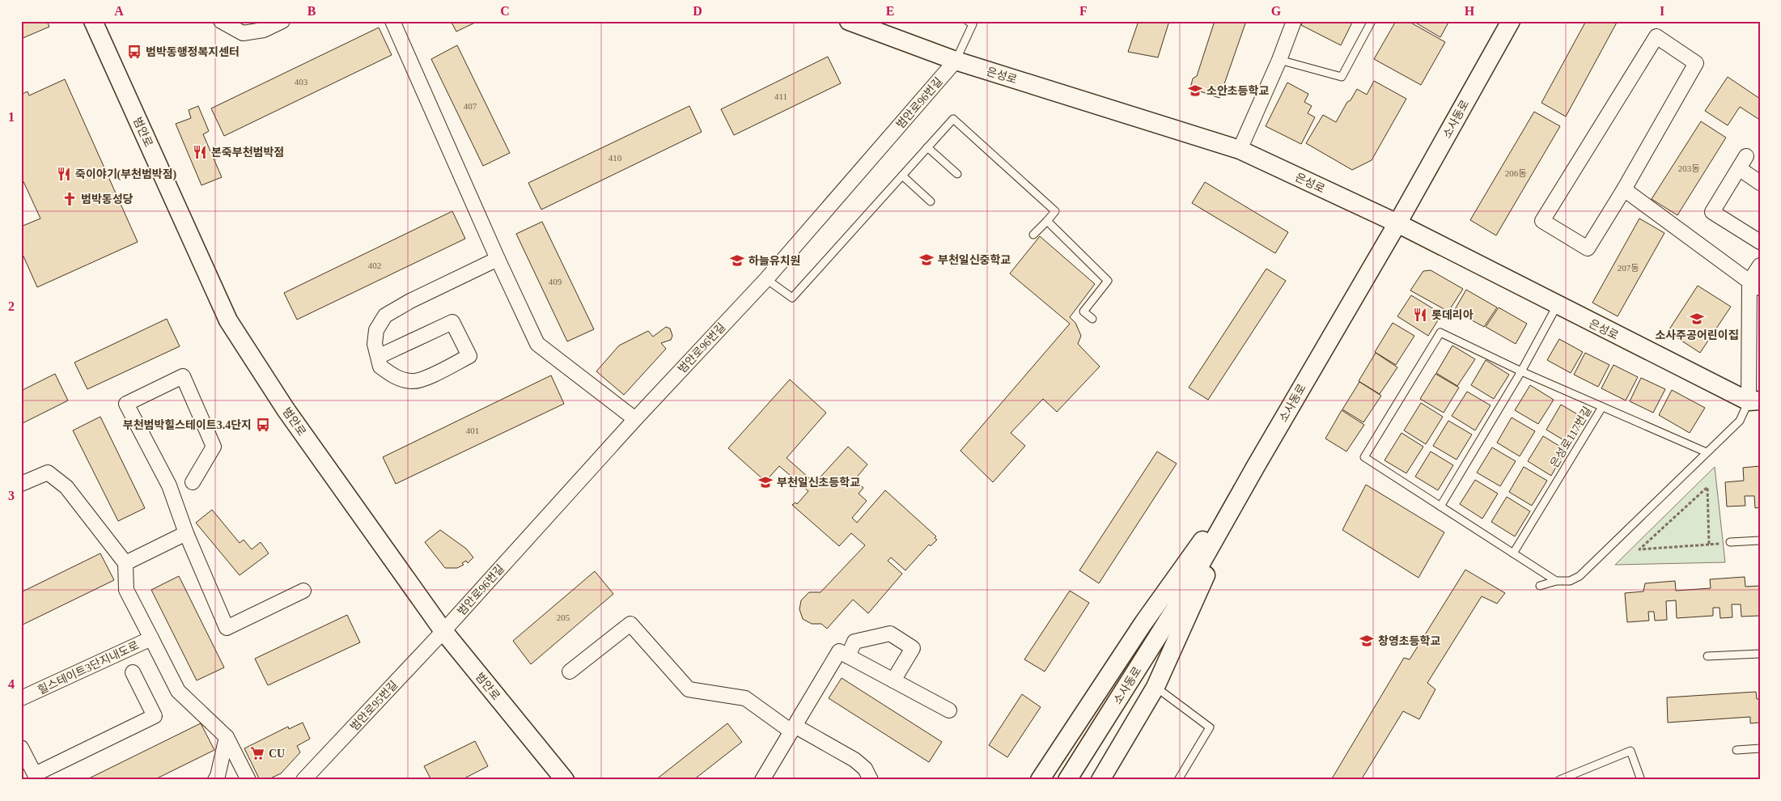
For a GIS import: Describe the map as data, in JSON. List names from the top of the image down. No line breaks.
{"streets":{"street":["은성로","범안로96번길","소사동로","범안로","힐스테이트3단지내도로","범안로95번길"],"lane":["은성로117번길"]},"crossings":[["은성로","범안로96번길"],["은성로","소사동로"],["범안로96번길","범안로"],["범안로96번길","범안로95번길"],["범안로","범안로95번길"]],"places":{"bus stop":["범박동행정복지센터","부천범박힐스테이트3.4단지"],"school or university":["소안초등학교","부천일신중학교","하늘유치원","소사주공어린이집","부천일신초등학교","창영초등학교"],"restaurant":["본죽부천범박점","죽이야기(부천범박점)","롯데리아"],"church":["범박동성당"],"supermarket":["CU"]},"house_numbers":["403","411","407","410","203동","206동","402","207동","409","401","205"],"grid":{"columns":["A","B","C","D","E","F","G","H","I"],"rows":["1","2","3","4"]}}
